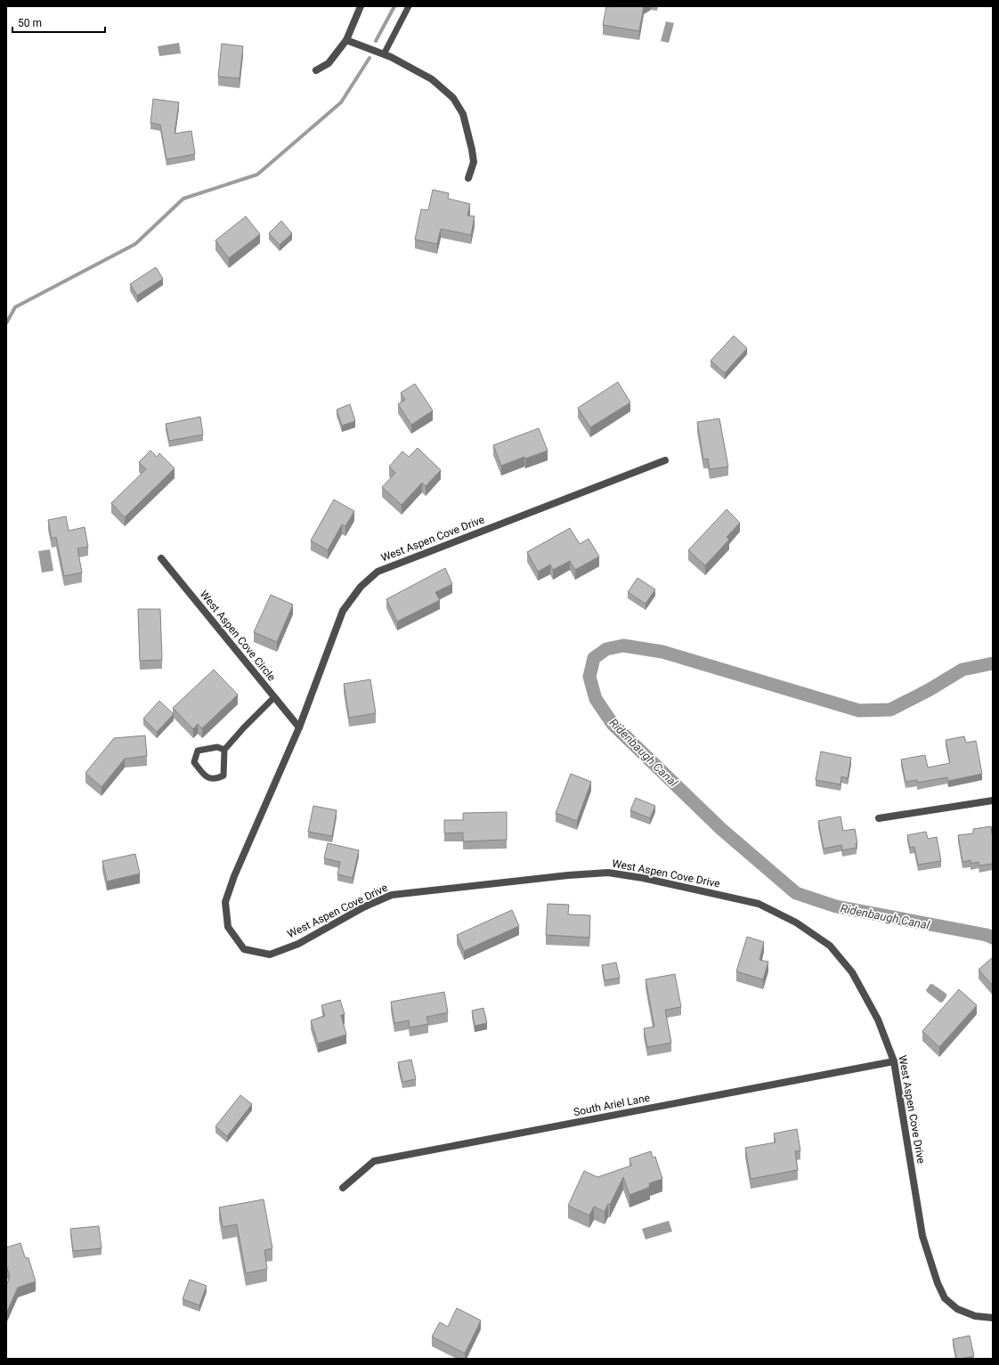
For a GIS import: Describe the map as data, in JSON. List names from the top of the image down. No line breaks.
{"streets":{"street":["West Aspen Cove Drive","West Aspen Cove Circle","South Ariel Lane"]},"crossings":[["West Aspen Cove Drive","West Aspen Cove Circle"],["West Aspen Cove Drive","South Ariel Lane"]],"water":["Ridenbaugh Canal"],"scale_bar":"50 m"}
